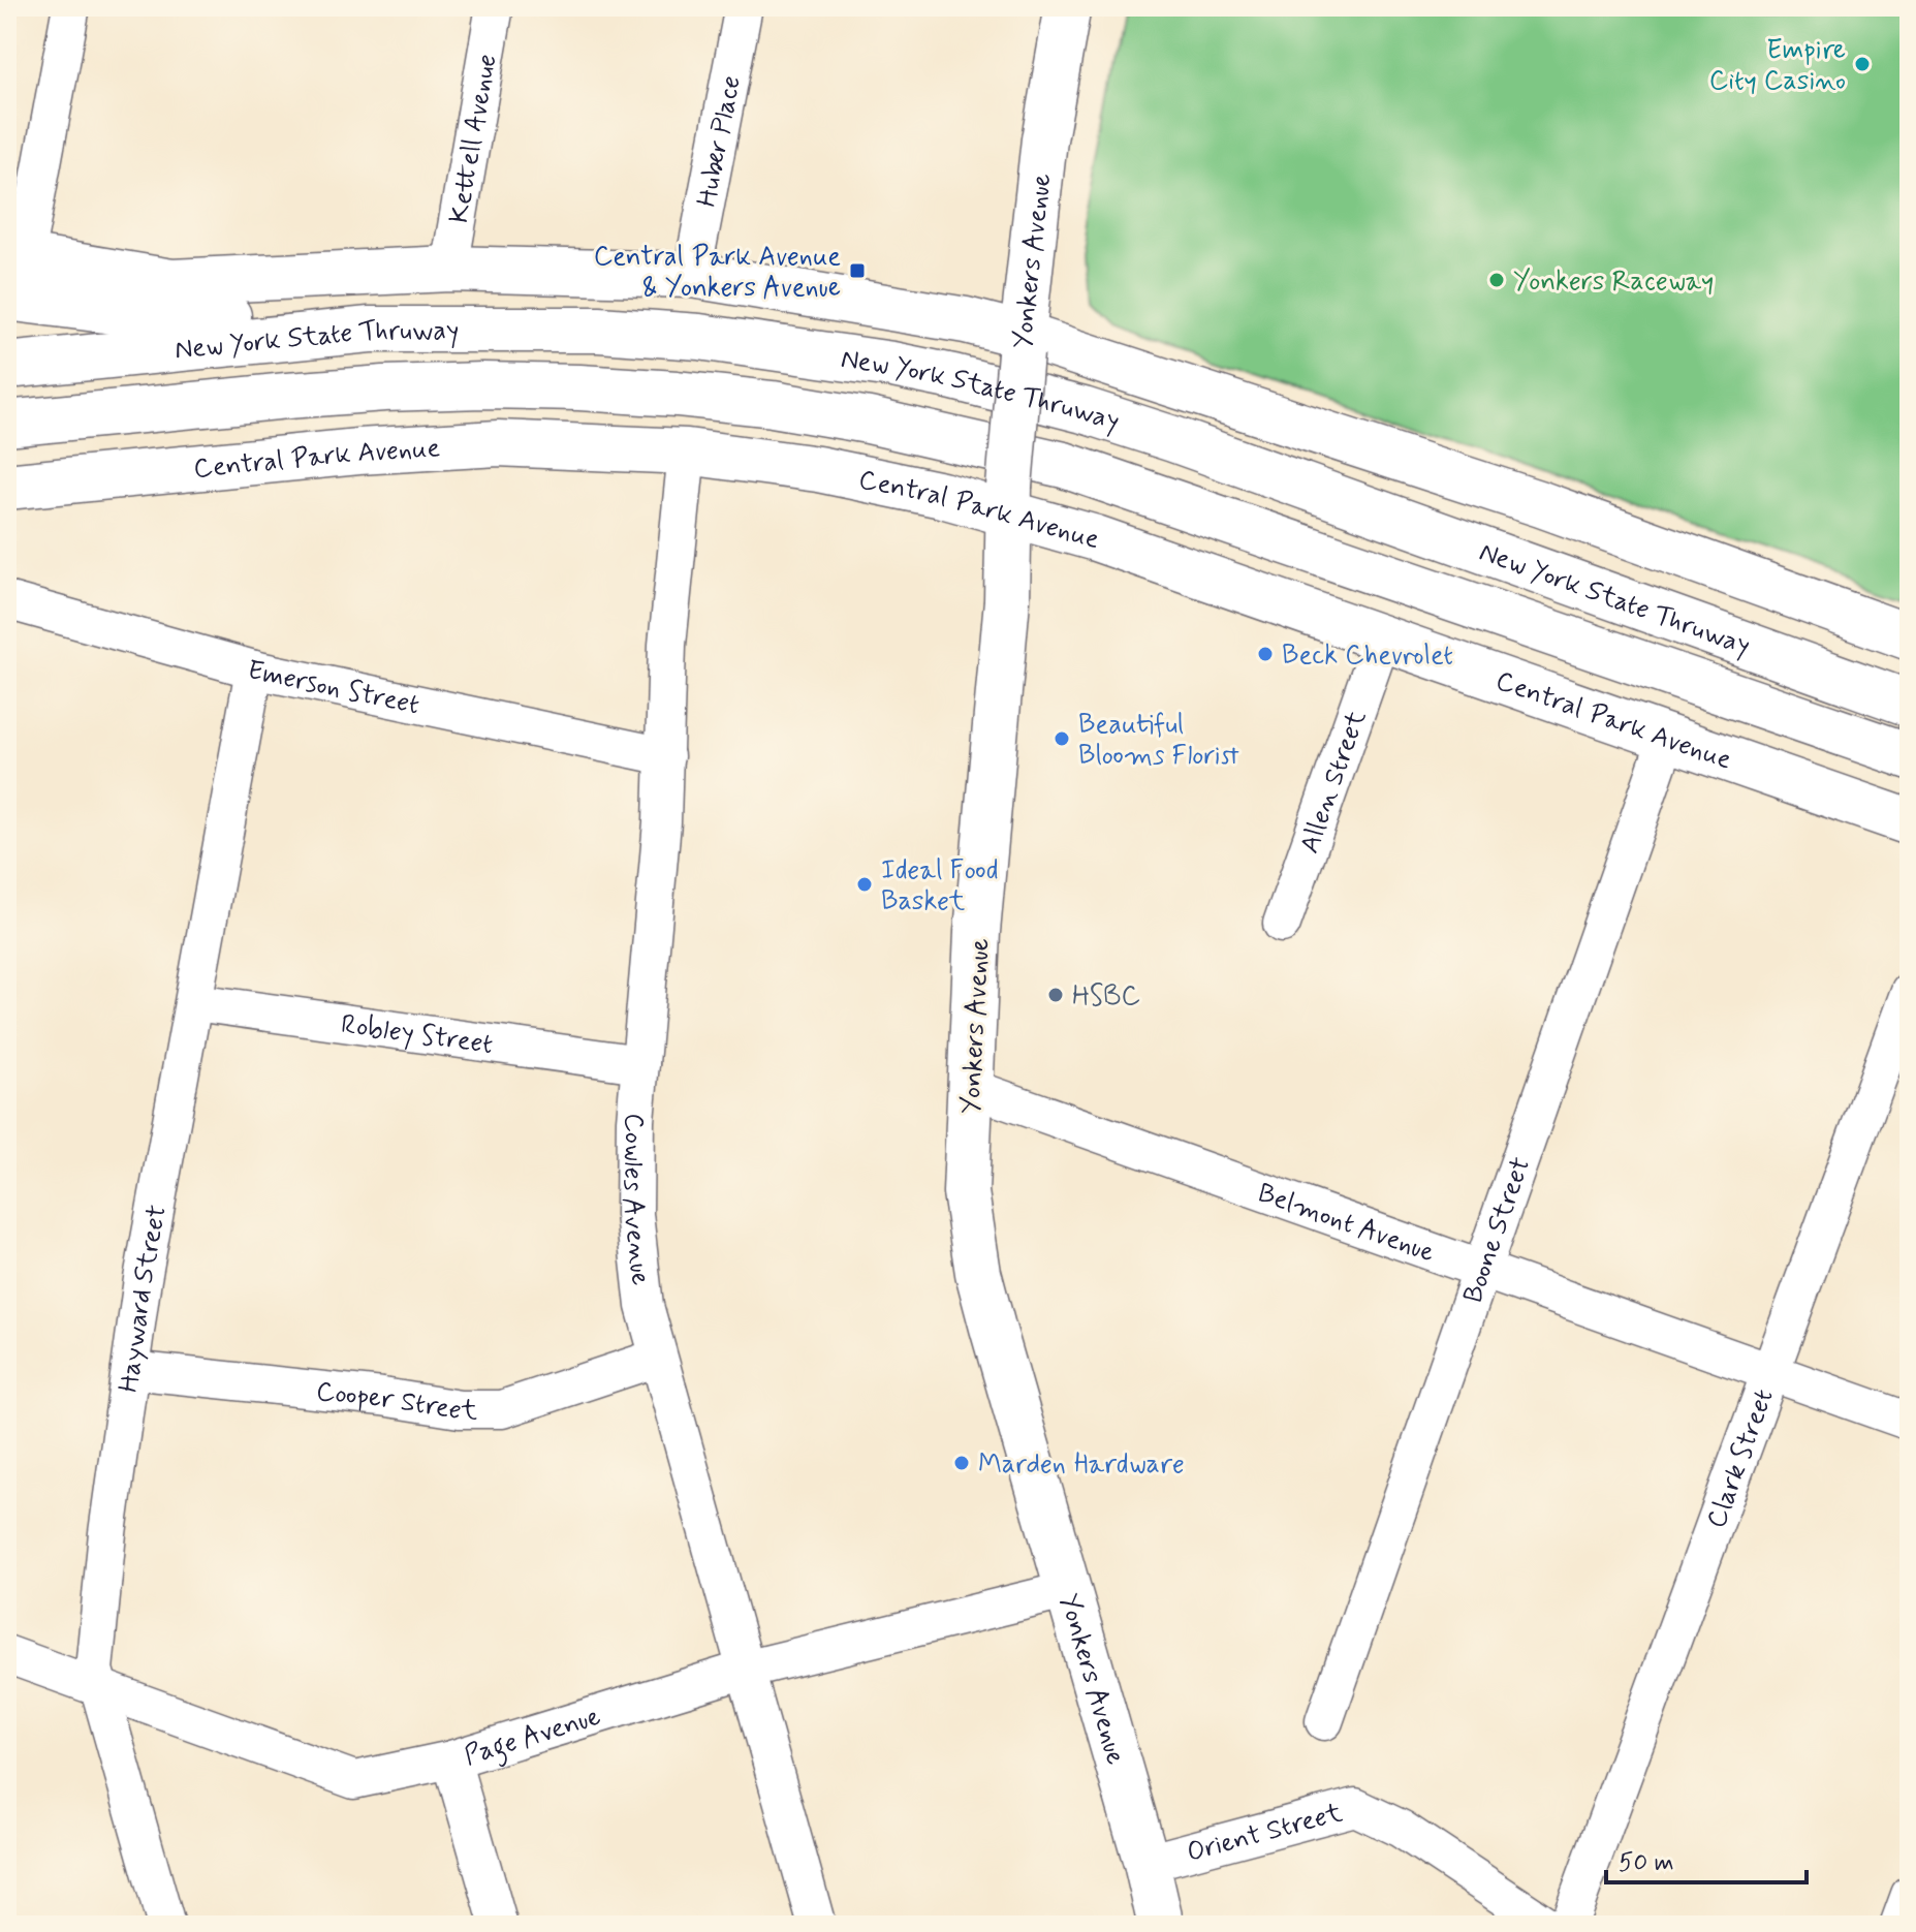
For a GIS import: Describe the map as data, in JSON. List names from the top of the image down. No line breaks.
{"streets":{"main road":["Yonkers Avenue","New York State Thruway","Central Park Avenue"],"street":["Kettell Avenue","Huber Place","Emerson Street","Allen Street","Robley Street","Cowles Avenue","Belmont Avenue","Boone Street","Hayward Street","Cooper Street","Clark Street","Page Avenue","Orient Street"]},"crossings":[["Yonkers Avenue","Central Park Avenue"],["Yonkers Avenue","Belmont Avenue"],["Yonkers Avenue","Page Avenue"],["Yonkers Avenue","Orient Street"],["Central Park Avenue","Allen Street"],["Central Park Avenue","Cowles Avenue"],["Central Park Avenue","Boone Street"],["Emerson Street","Cowles Avenue"],["Emerson Street","Hayward Street"],["Robley Street","Cowles Avenue"],["Robley Street","Hayward Street"],["Cowles Avenue","Cooper Street"],["Cowles Avenue","Page Avenue"],["Belmont Avenue","Boone Street"],["Belmont Avenue","Clark Street"],["Hayward Street","Cooper Street"],["Hayward Street","Page Avenue"]],"places":{"other":["Empire City Casino","Yonkers Raceway","Beck Chevrolet","Beautiful Blooms Florist","Ideal Food Basket","HSBC","Marden Hardware"],"transit":["Central Park Avenue & Yonkers Avenue"]},"scale_bar":"50 m"}
